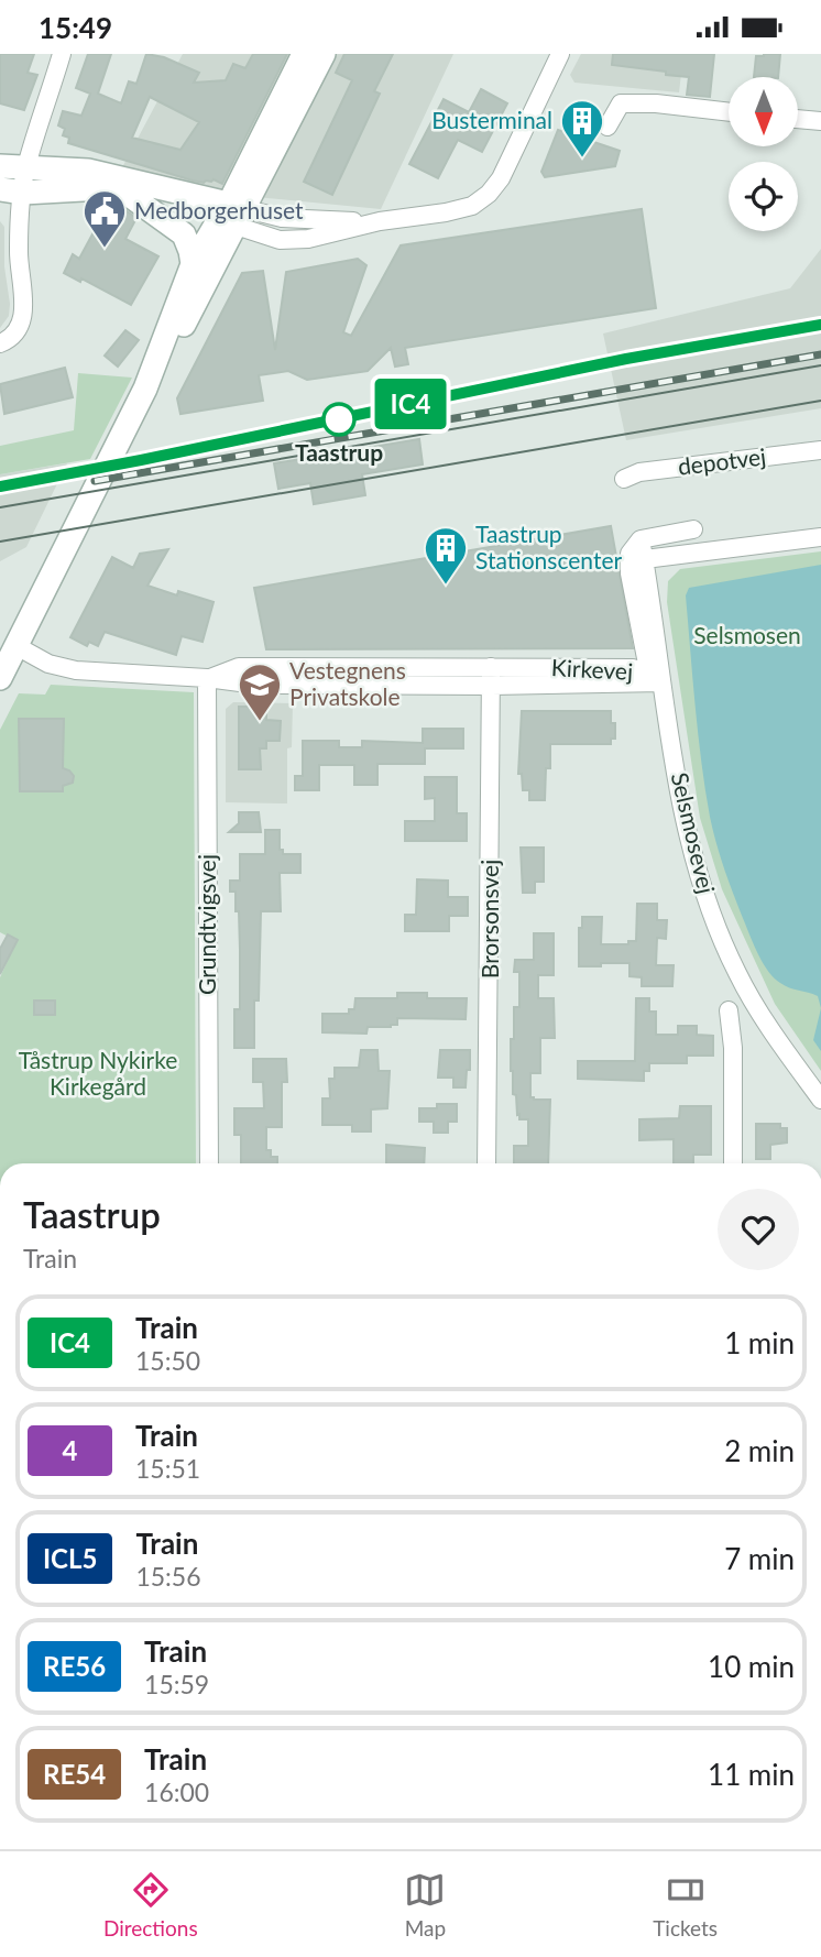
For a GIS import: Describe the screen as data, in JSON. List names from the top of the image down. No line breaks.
{"streets":{"street":["depotvej","Kirkevej","Selsmosevej","Brorsonsvej","Grundtvigsvej"]},"crossings":[["Kirkevej","Selsmosevej"],["Kirkevej","Brorsonsvej"],["Kirkevej","Grundtvigsvej"]],"parks":["Selsmosen","Tåstrup Nykirke Kirkegård"],"places":{"building":["Busterminal","Taastrup Stationscenter"],"public building":["Medborgerhuset"],"other":["Taastrup"],"school or university":["Vestegnens Privatskole"]},"north":"bottom","page":{"status":"15:49","on_map":"IC4","heading":["Taastrup","Train"],"list":[{"mark":"IC4","name":"Train","note":"15:50","value":"1 min"},{"mark":"4","name":"Train","note":"15:51","value":"2 min"},{"mark":"ICL5","name":"Train","note":"15:56","value":"7 min"},{"mark":"RE56","name":"Train","note":"15:59","value":"10 min"},{"mark":"RE54","name":"Train","note":"16:00","value":"11 min"}],"tabs":["Directions","Map","Tickets"]}}
